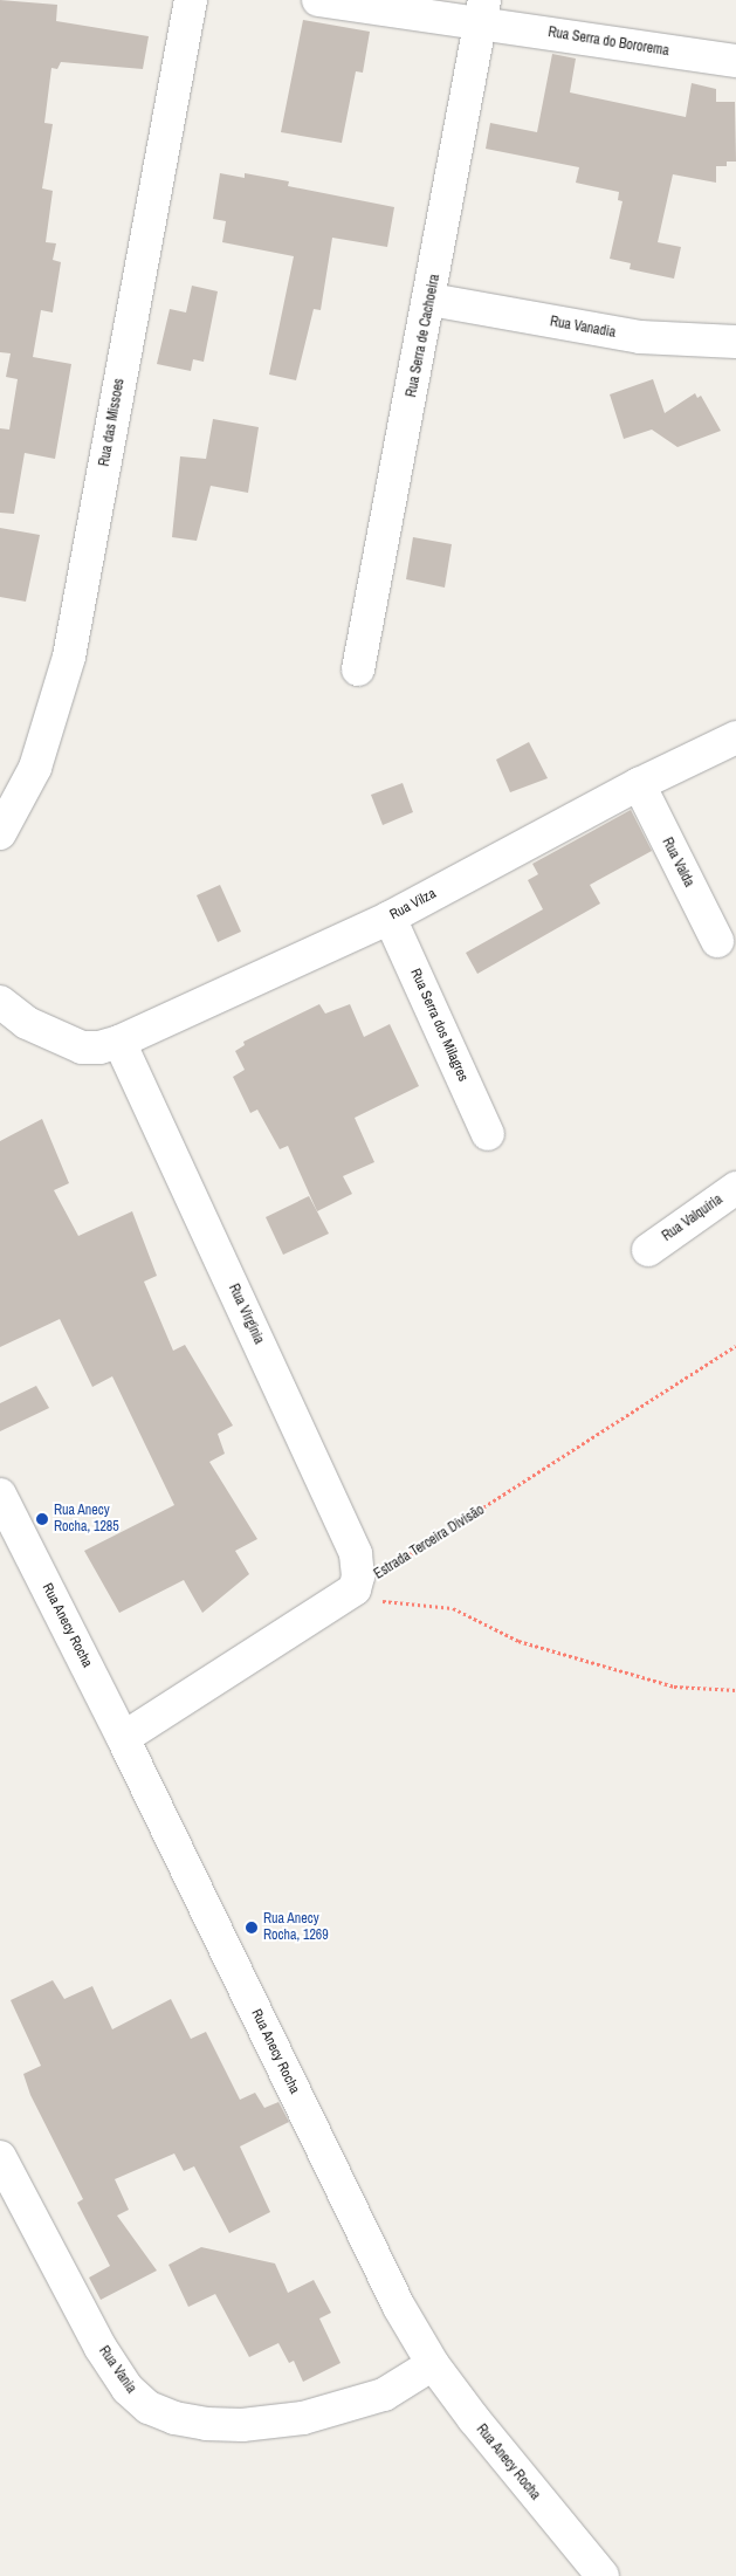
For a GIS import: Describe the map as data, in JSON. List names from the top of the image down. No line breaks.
{"streets":{"street":["Rua Serra do Bororema","Rua Vanadia","Rua Serra de Cachoeira","Rua das Missoes","Rua Valda","Rua Vilza","Rua Serra dos Milagres","Rua Valquíria","Rua Virginia","Rua Anecy Rocha","Rua Vania"],"path":["Estrada Terceira Divisão"]},"crossings":[["Rua Serra do Bororema","Rua Serra de Cachoeira"],["Rua Vanadia","Rua Serra de Cachoeira"],["Rua Valda","Rua Vilza"],["Rua Vilza","Rua Serra dos Milagres"],["Rua Vilza","Rua Virginia"],["Rua Virginia","Estrada Terceira Divisão"],["Rua Anecy Rocha","Rua Vania"]],"places":["Rua Anecy Rocha, 1285","Rua Anecy Rocha, 1269"]}
